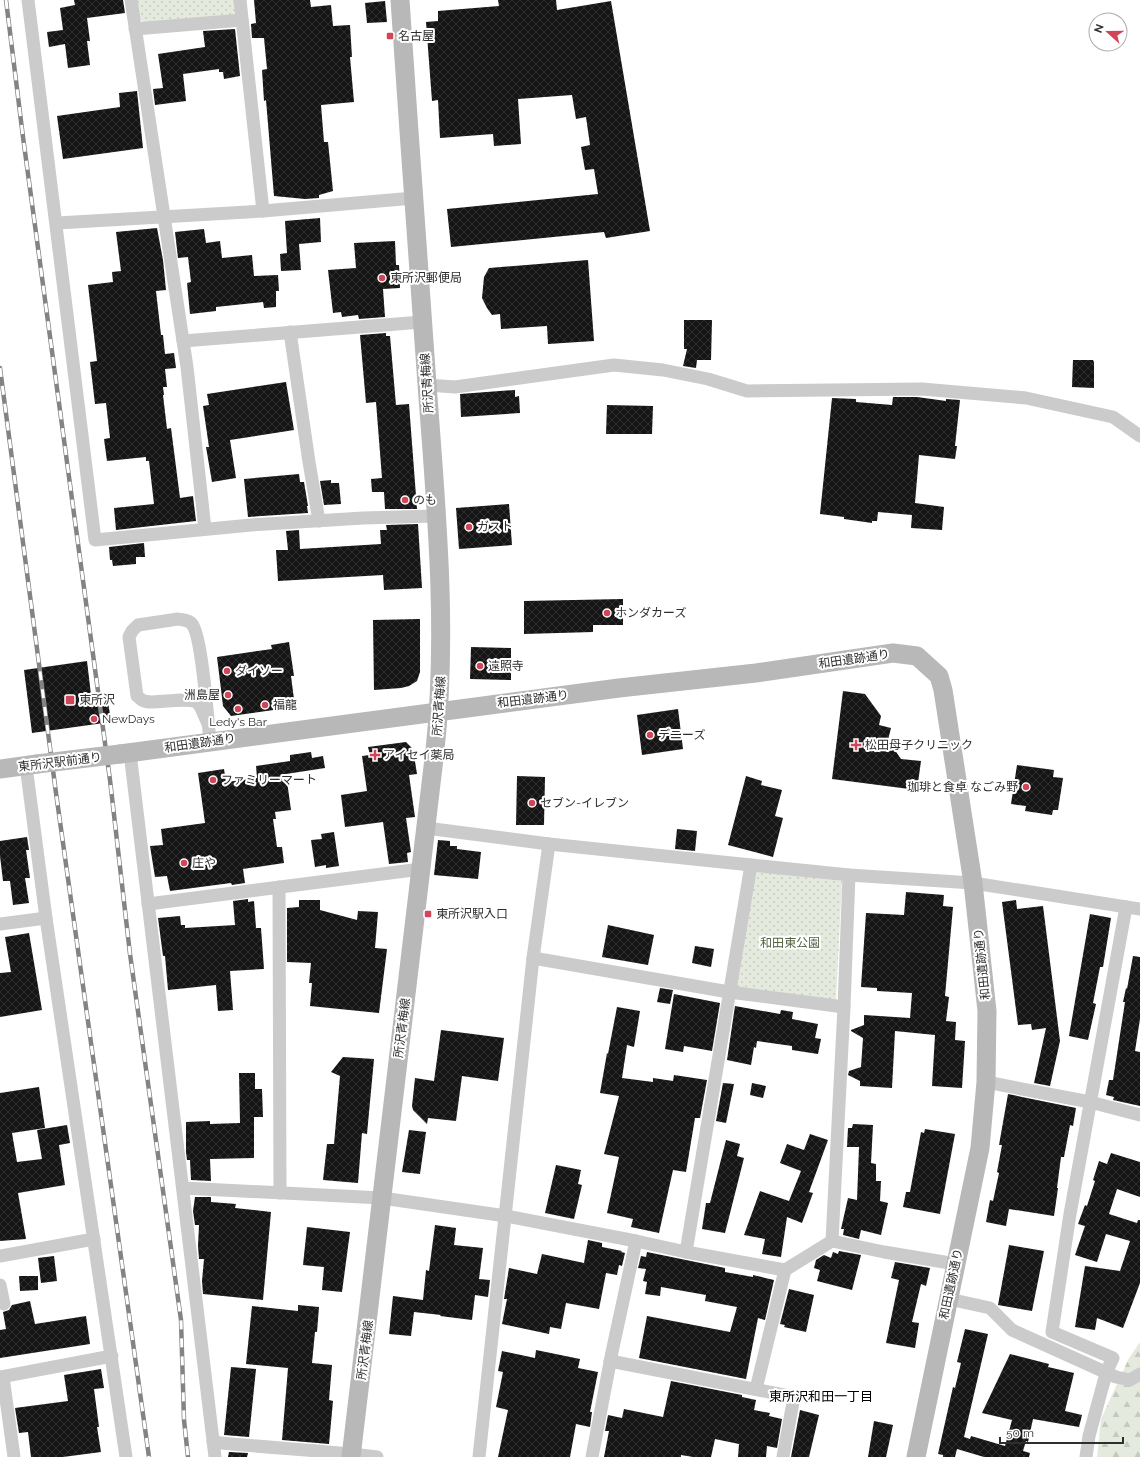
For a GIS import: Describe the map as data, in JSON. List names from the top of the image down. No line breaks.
{"streets":{"street":["所沢青梅線","和田遺跡通り","東所沢駅前通り"]},"crossings":[["所沢青梅線","和田遺跡通り"],["和田遺跡通り","東所沢駅前通り"]],"districts":["東所沢和田一丁目"],"parks":["和田東公園"],"places":{"transit":["名古屋","東所沢","東所沢駅入口"],"other":["東所沢郵便局","のも","ガスト","ホンダカーズ","遠照寺","ダイソー","洲島屋","福龍","Ledy's Bar","NewDays","デニーズ","ファミリーマート","珈琲と食卓 なごみ野","セブン-イレブン","庄や"],"health":["松田母子クリニック","アイセイ薬局"]},"scale_bar":"50 m","north":"left"}
